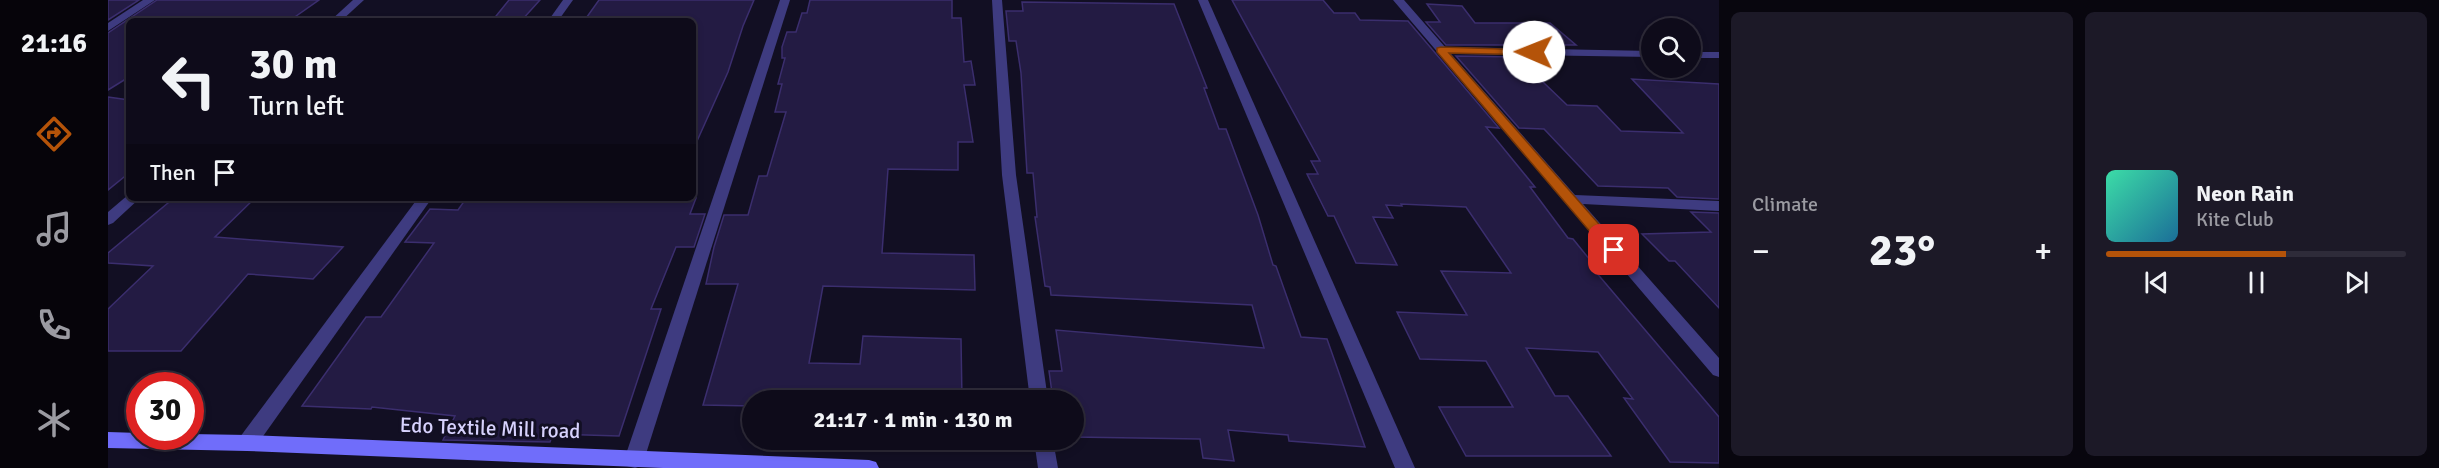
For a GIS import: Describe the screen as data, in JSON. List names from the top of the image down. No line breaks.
{"streets":{"street":["Edo Textile Mill road"]},"page":{"tabs":"21:16","tile":"Climate","turn":["30 m","Turn left"],"then":"Then","song":["Neon Rain","Kite Club"],"heat":["−","23°","+"],"limit":"30","trip":"21:17 · 1 min · 130 m"}}
